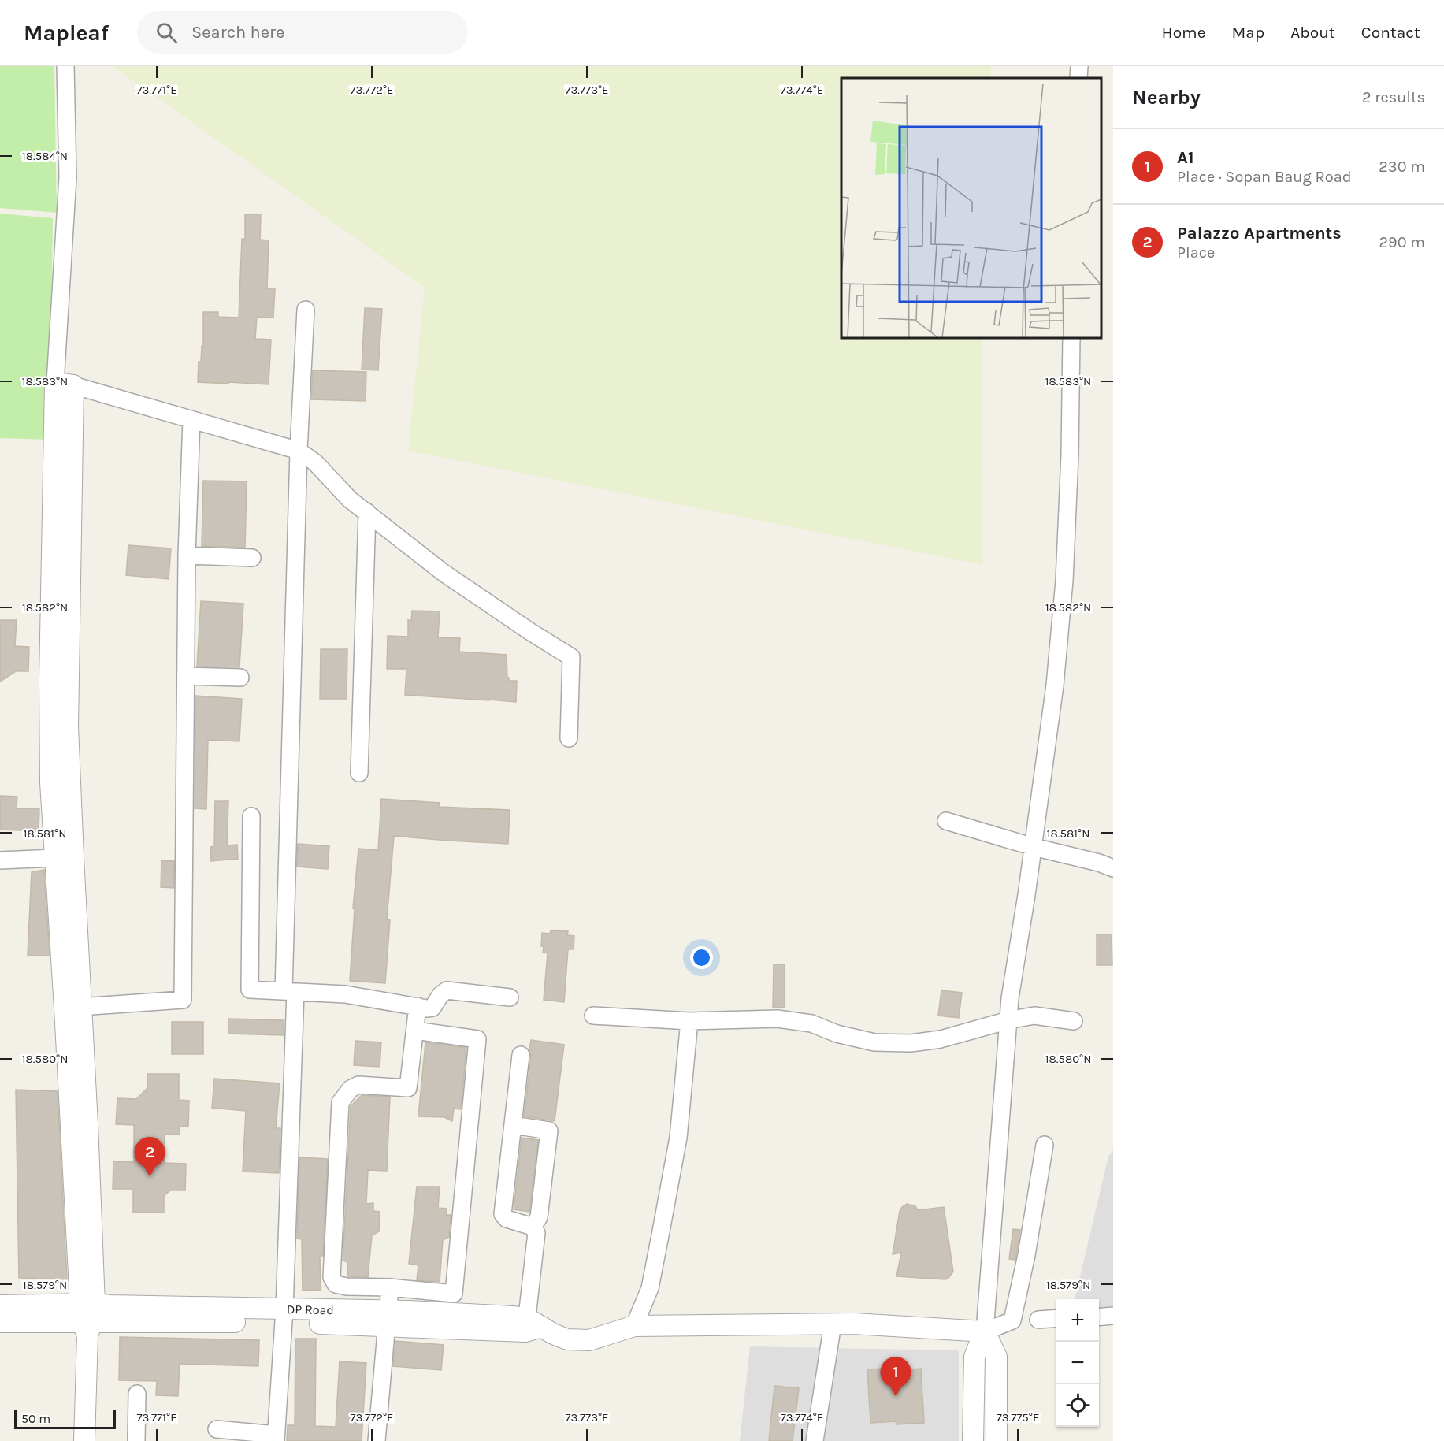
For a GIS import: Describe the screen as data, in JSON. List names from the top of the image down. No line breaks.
{"streets":{"street":["DP Road"]},"scale_bar":"50 m","page":{"header":"Mapleaf","search":"Search here","nav":["Home","Map","About","Contact"],"heading":["Nearby","2 results"],"list":[{"mark":"1","name":"A1","note":"Place · Sopan Baug Road","value":"230 m"},{"mark":"2","name":"Palazzo Apartments","note":"Place","value":"290 m"}],"pins":["2","1"],"map_buttons":["+","−"],"scale":"50 m"},"coordinates":["73.771°E","73.772°E","73.773°E","73.774°E","18.584°N","18.583°N","18.582°N","18.581°N","18.580°N","18.579°N","73.775°E"]}
